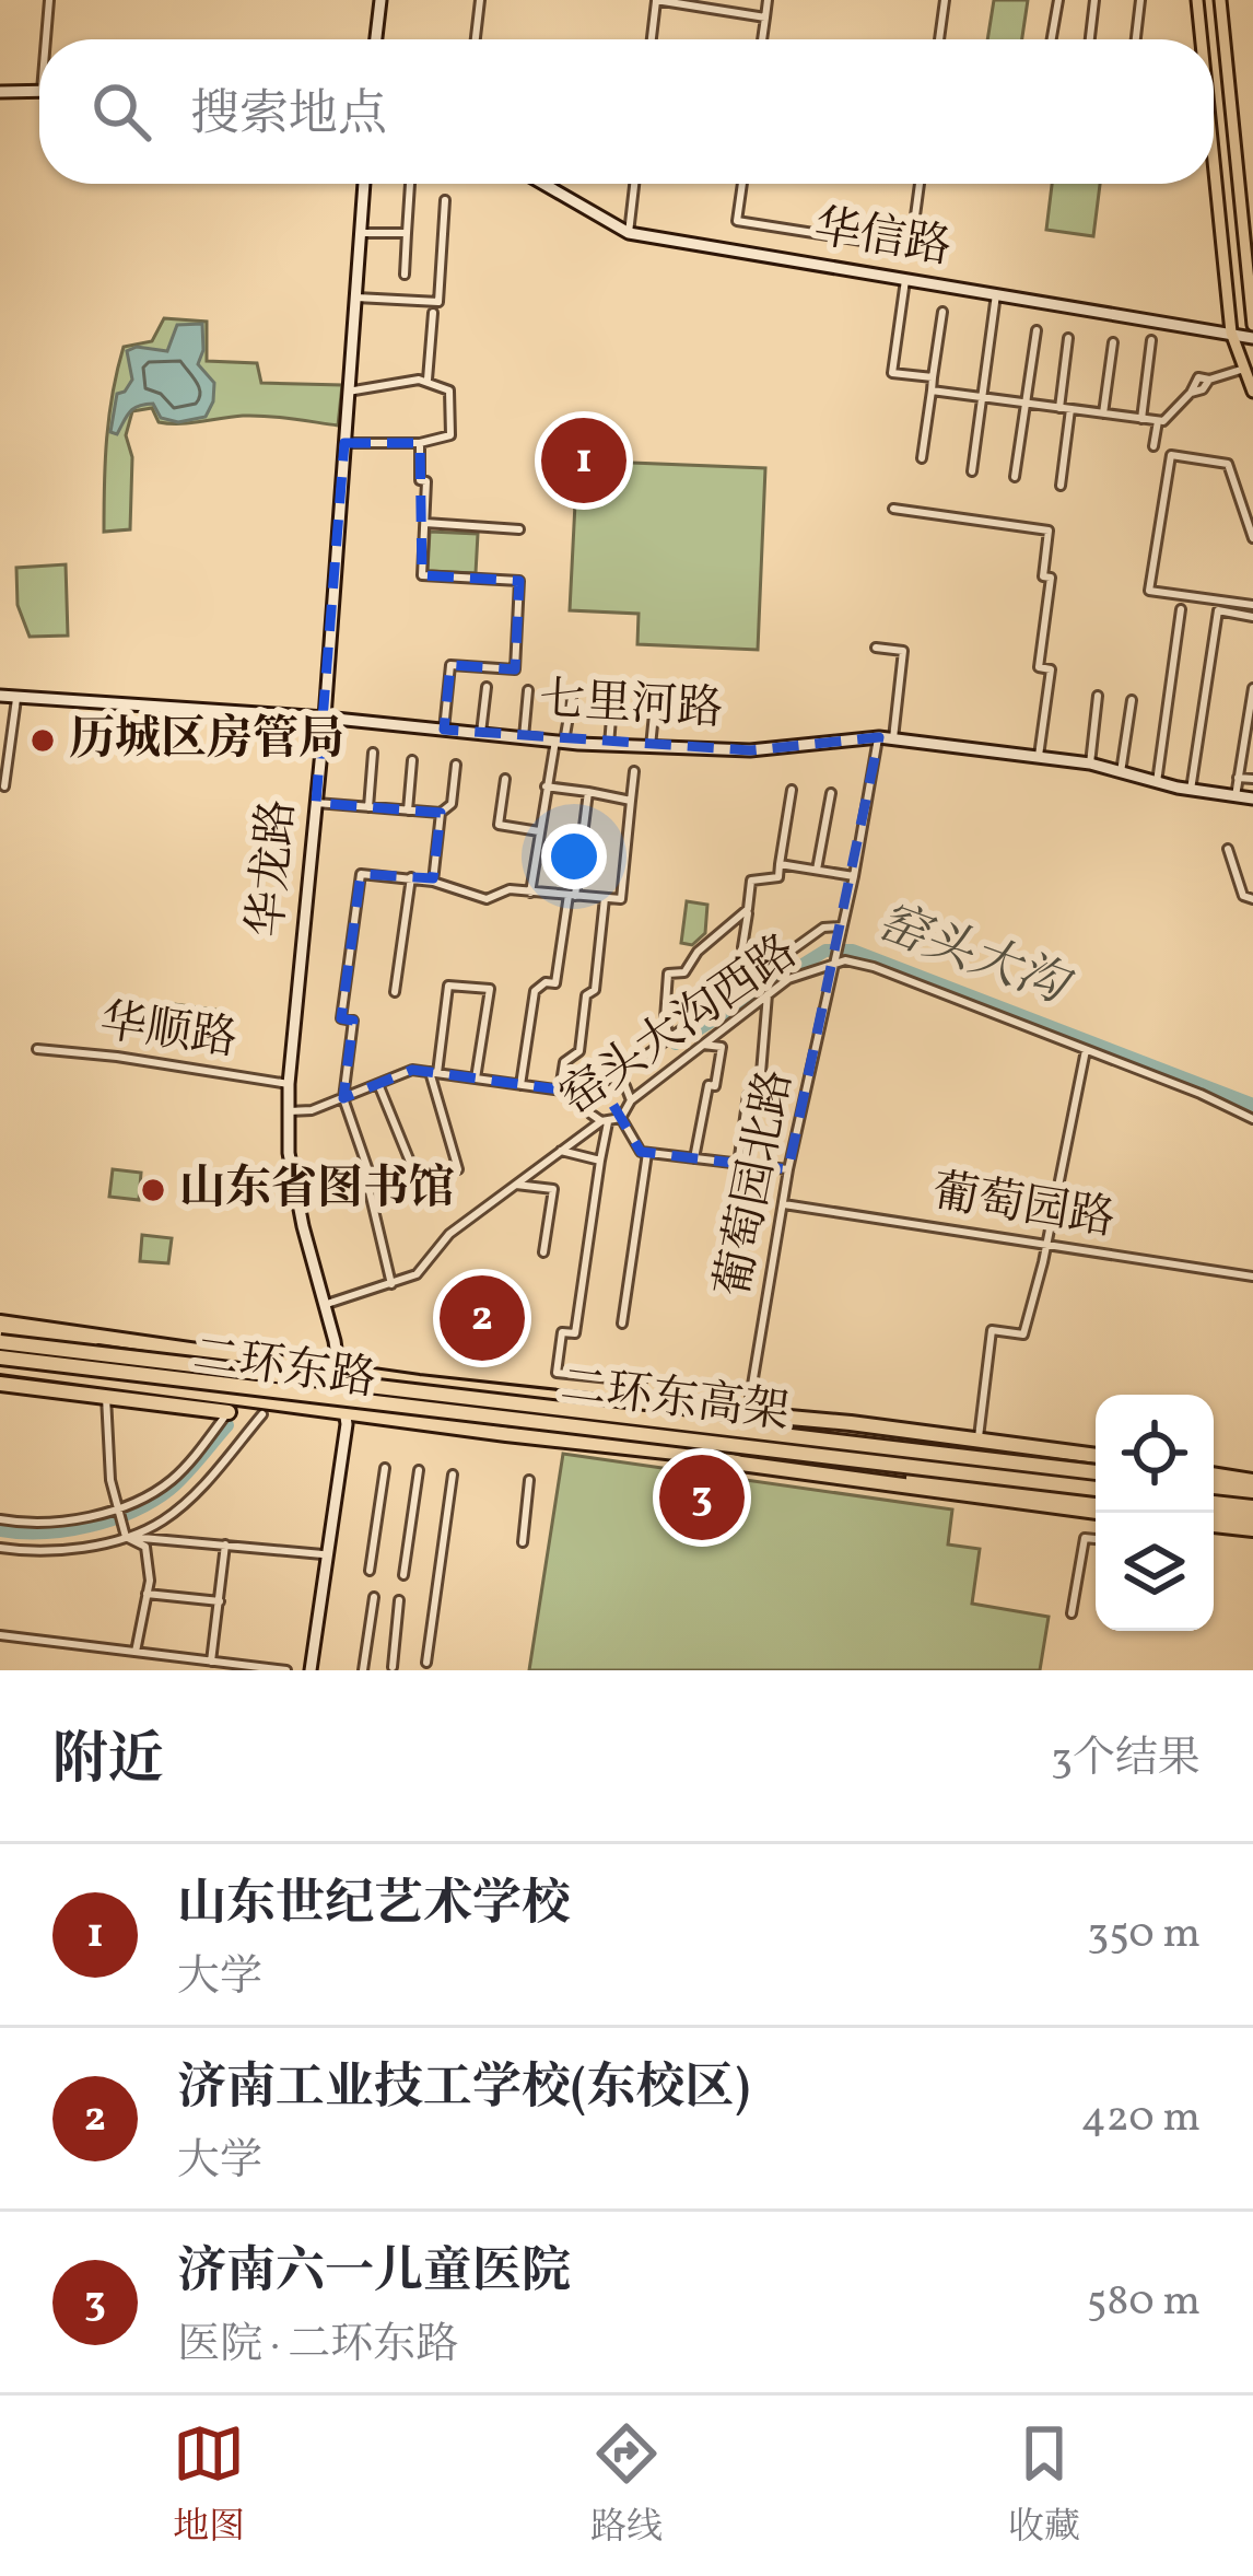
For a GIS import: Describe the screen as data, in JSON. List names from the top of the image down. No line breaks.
{"streets":{"highway":["二环东路","二环东高架"],"main road":["华信路","七里河路","华龙路"],"street":["窑头大沟西路","华顺路","葡萄园北路","葡萄园路"]},"crossings":[["七里河路","华龙路"],["七里河路","葡萄园北路"],["华龙路","窑头大沟西路"],["华龙路","华顺路"],["华龙路","二环东路"],["窑头大沟西路","葡萄园北路"],["葡萄园北路","葡萄园路"],["葡萄园北路","二环东路"],["二环东路","二环东高架"]],"water":["窑头大沟"],"places":["历城区房管局","山东省图书馆"],"page":{"search":"搜索地点","pins":["1","2","3"],"heading":["附近","3个结果"],"list":[{"mark":"1","name":"山东世纪艺术学校","note":"大学","value":"350 m"},{"mark":"2","name":"济南工业技工学校(东校区)","note":"大学","value":"420 m"},{"mark":"3","name":"济南六一儿童医院","note":"医院 · 二环东路","value":"580 m"}],"nav":["地图","路线","收藏"]}}
